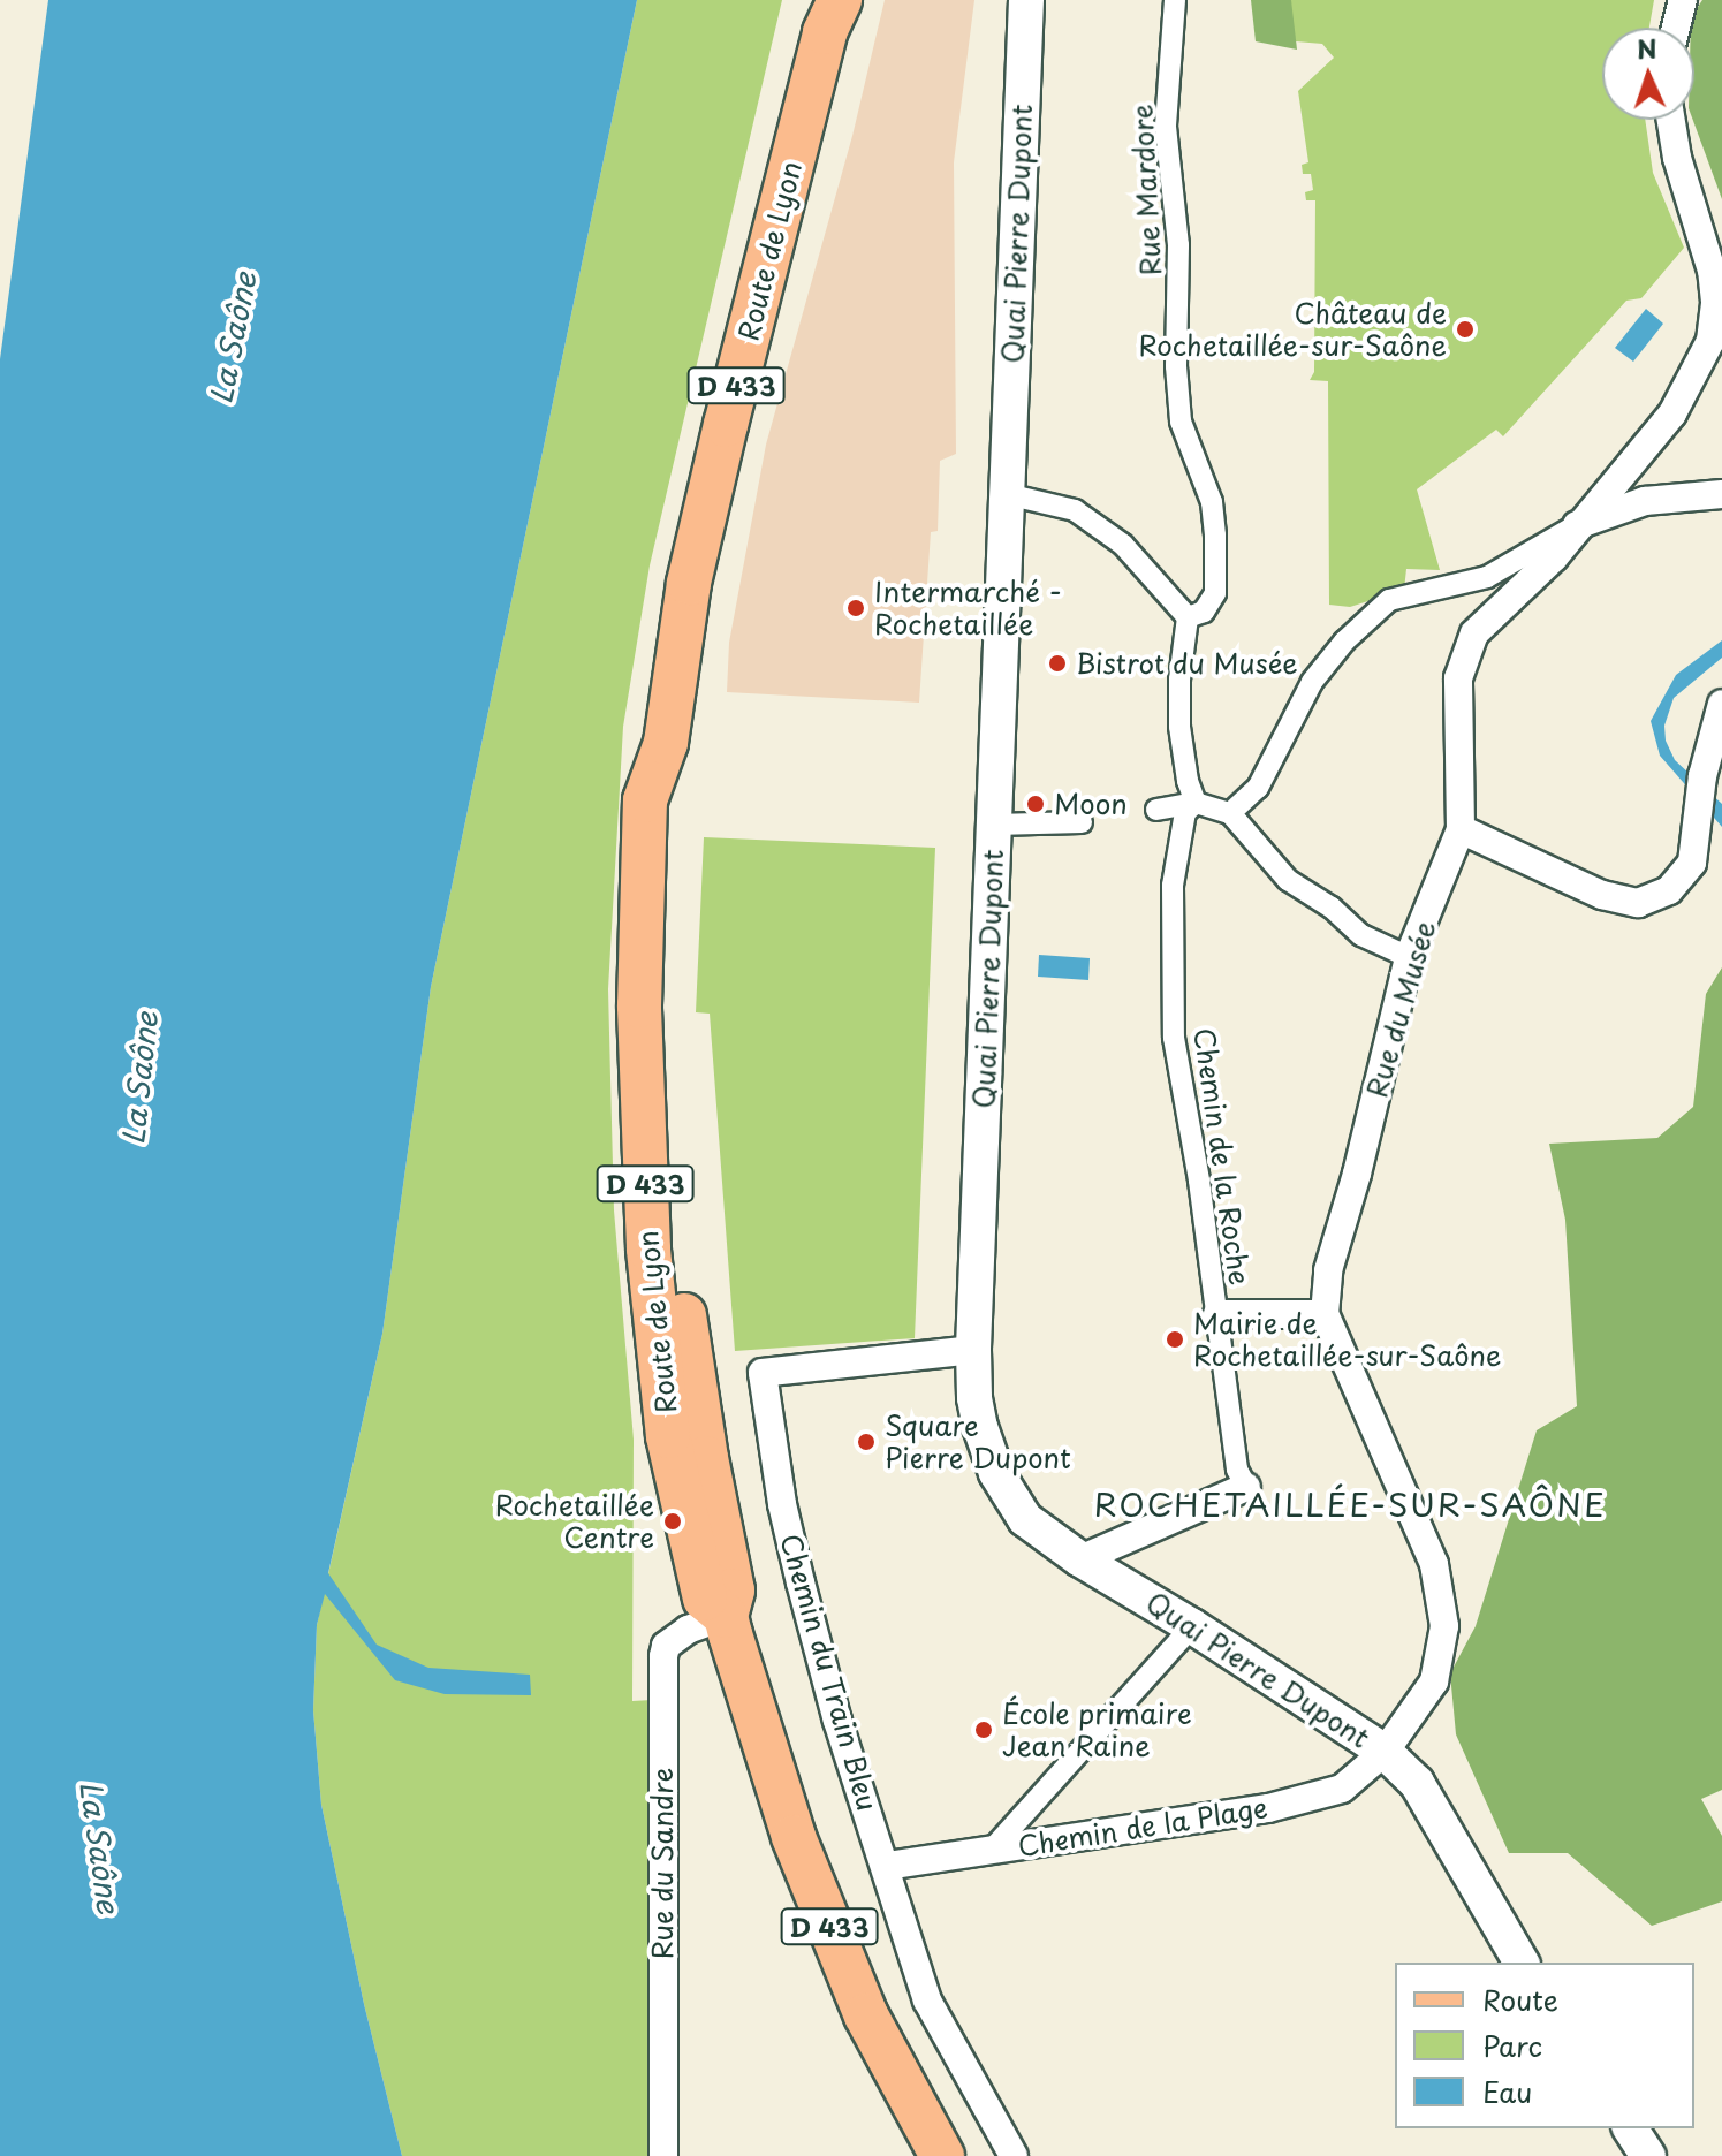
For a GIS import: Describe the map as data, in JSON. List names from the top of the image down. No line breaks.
{"streets":{"main road":["Route de Lyon","D 433"],"street":["Rue Mardore","Quai Pierre Dupont","Rue du Musée","Chemin de la Roche","Chemin du Train Bleu","Chemin de la Plage","Rue du Sandre"]},"crossings":[["Quai Pierre Dupont","Rue du Musée"],["Quai Pierre Dupont","Chemin du Train Bleu"],["Quai Pierre Dupont","Chemin de la Plage"],["Route de Lyon","Rue du Sandre"],["Rue du Musée","Chemin de la Plage"],["Chemin du Train Bleu","Chemin de la Plage"]],"districts":["ROCHETAILLÉE-SUR-SAÔNE"],"water":["La Saône"],"places":["Château de Rochetaillée-sur-Saône","Intermarché - Rochetaillée","Bistrot du Musée","Moon","Mairie de Rochetaillée-sur-Saône","Square Pierre Dupont","Rochetaillée Centre","École primaire Jean Raine"],"legend":["Route","Parc","Eau"],"north":"top"}
